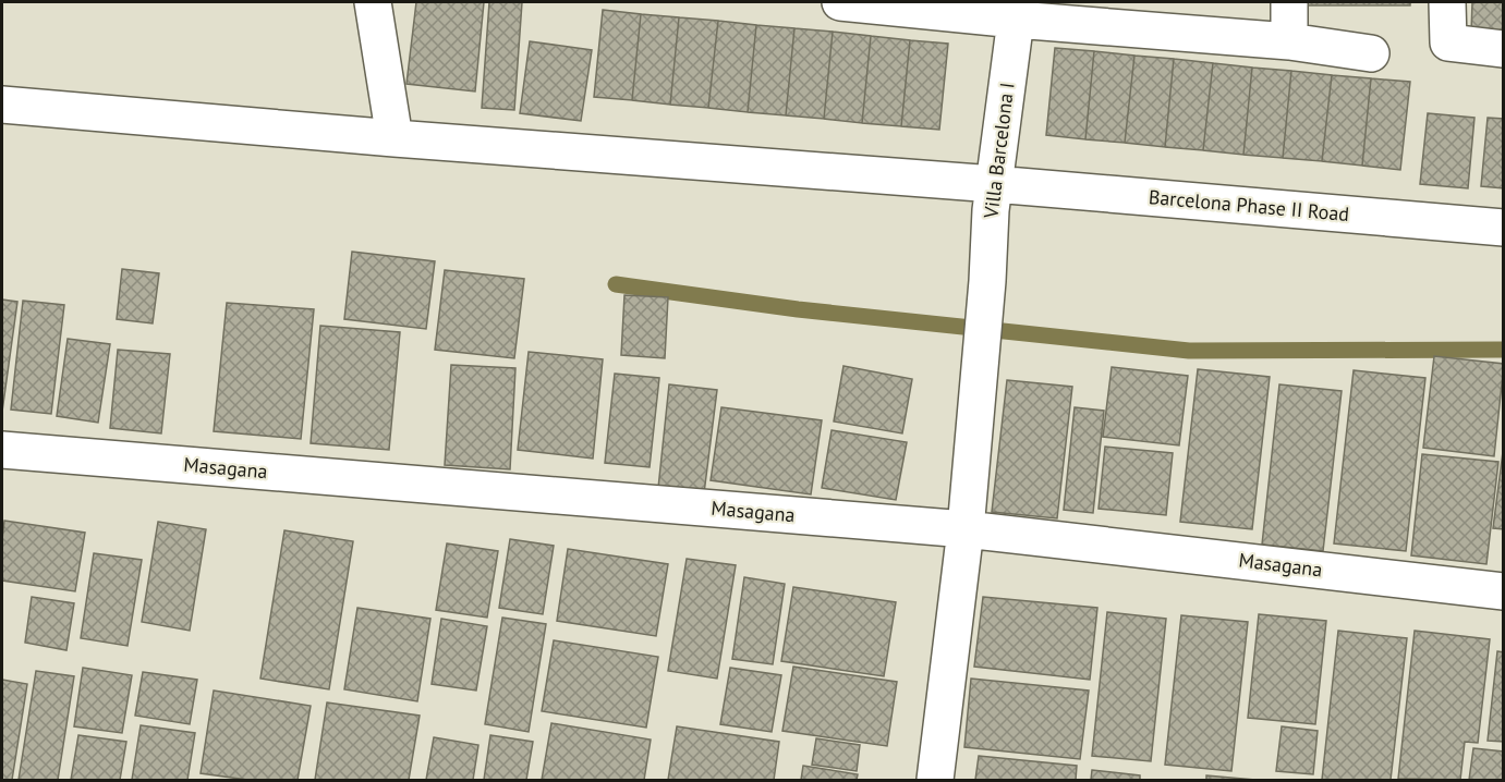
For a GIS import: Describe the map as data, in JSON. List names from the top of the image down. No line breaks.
{"streets":{"street":["Villa Barcelona I","Barcelona Phase II Road","Masagana"]},"crossings":[["Villa Barcelona I","Barcelona Phase II Road"],["Villa Barcelona I","Masagana"]]}
